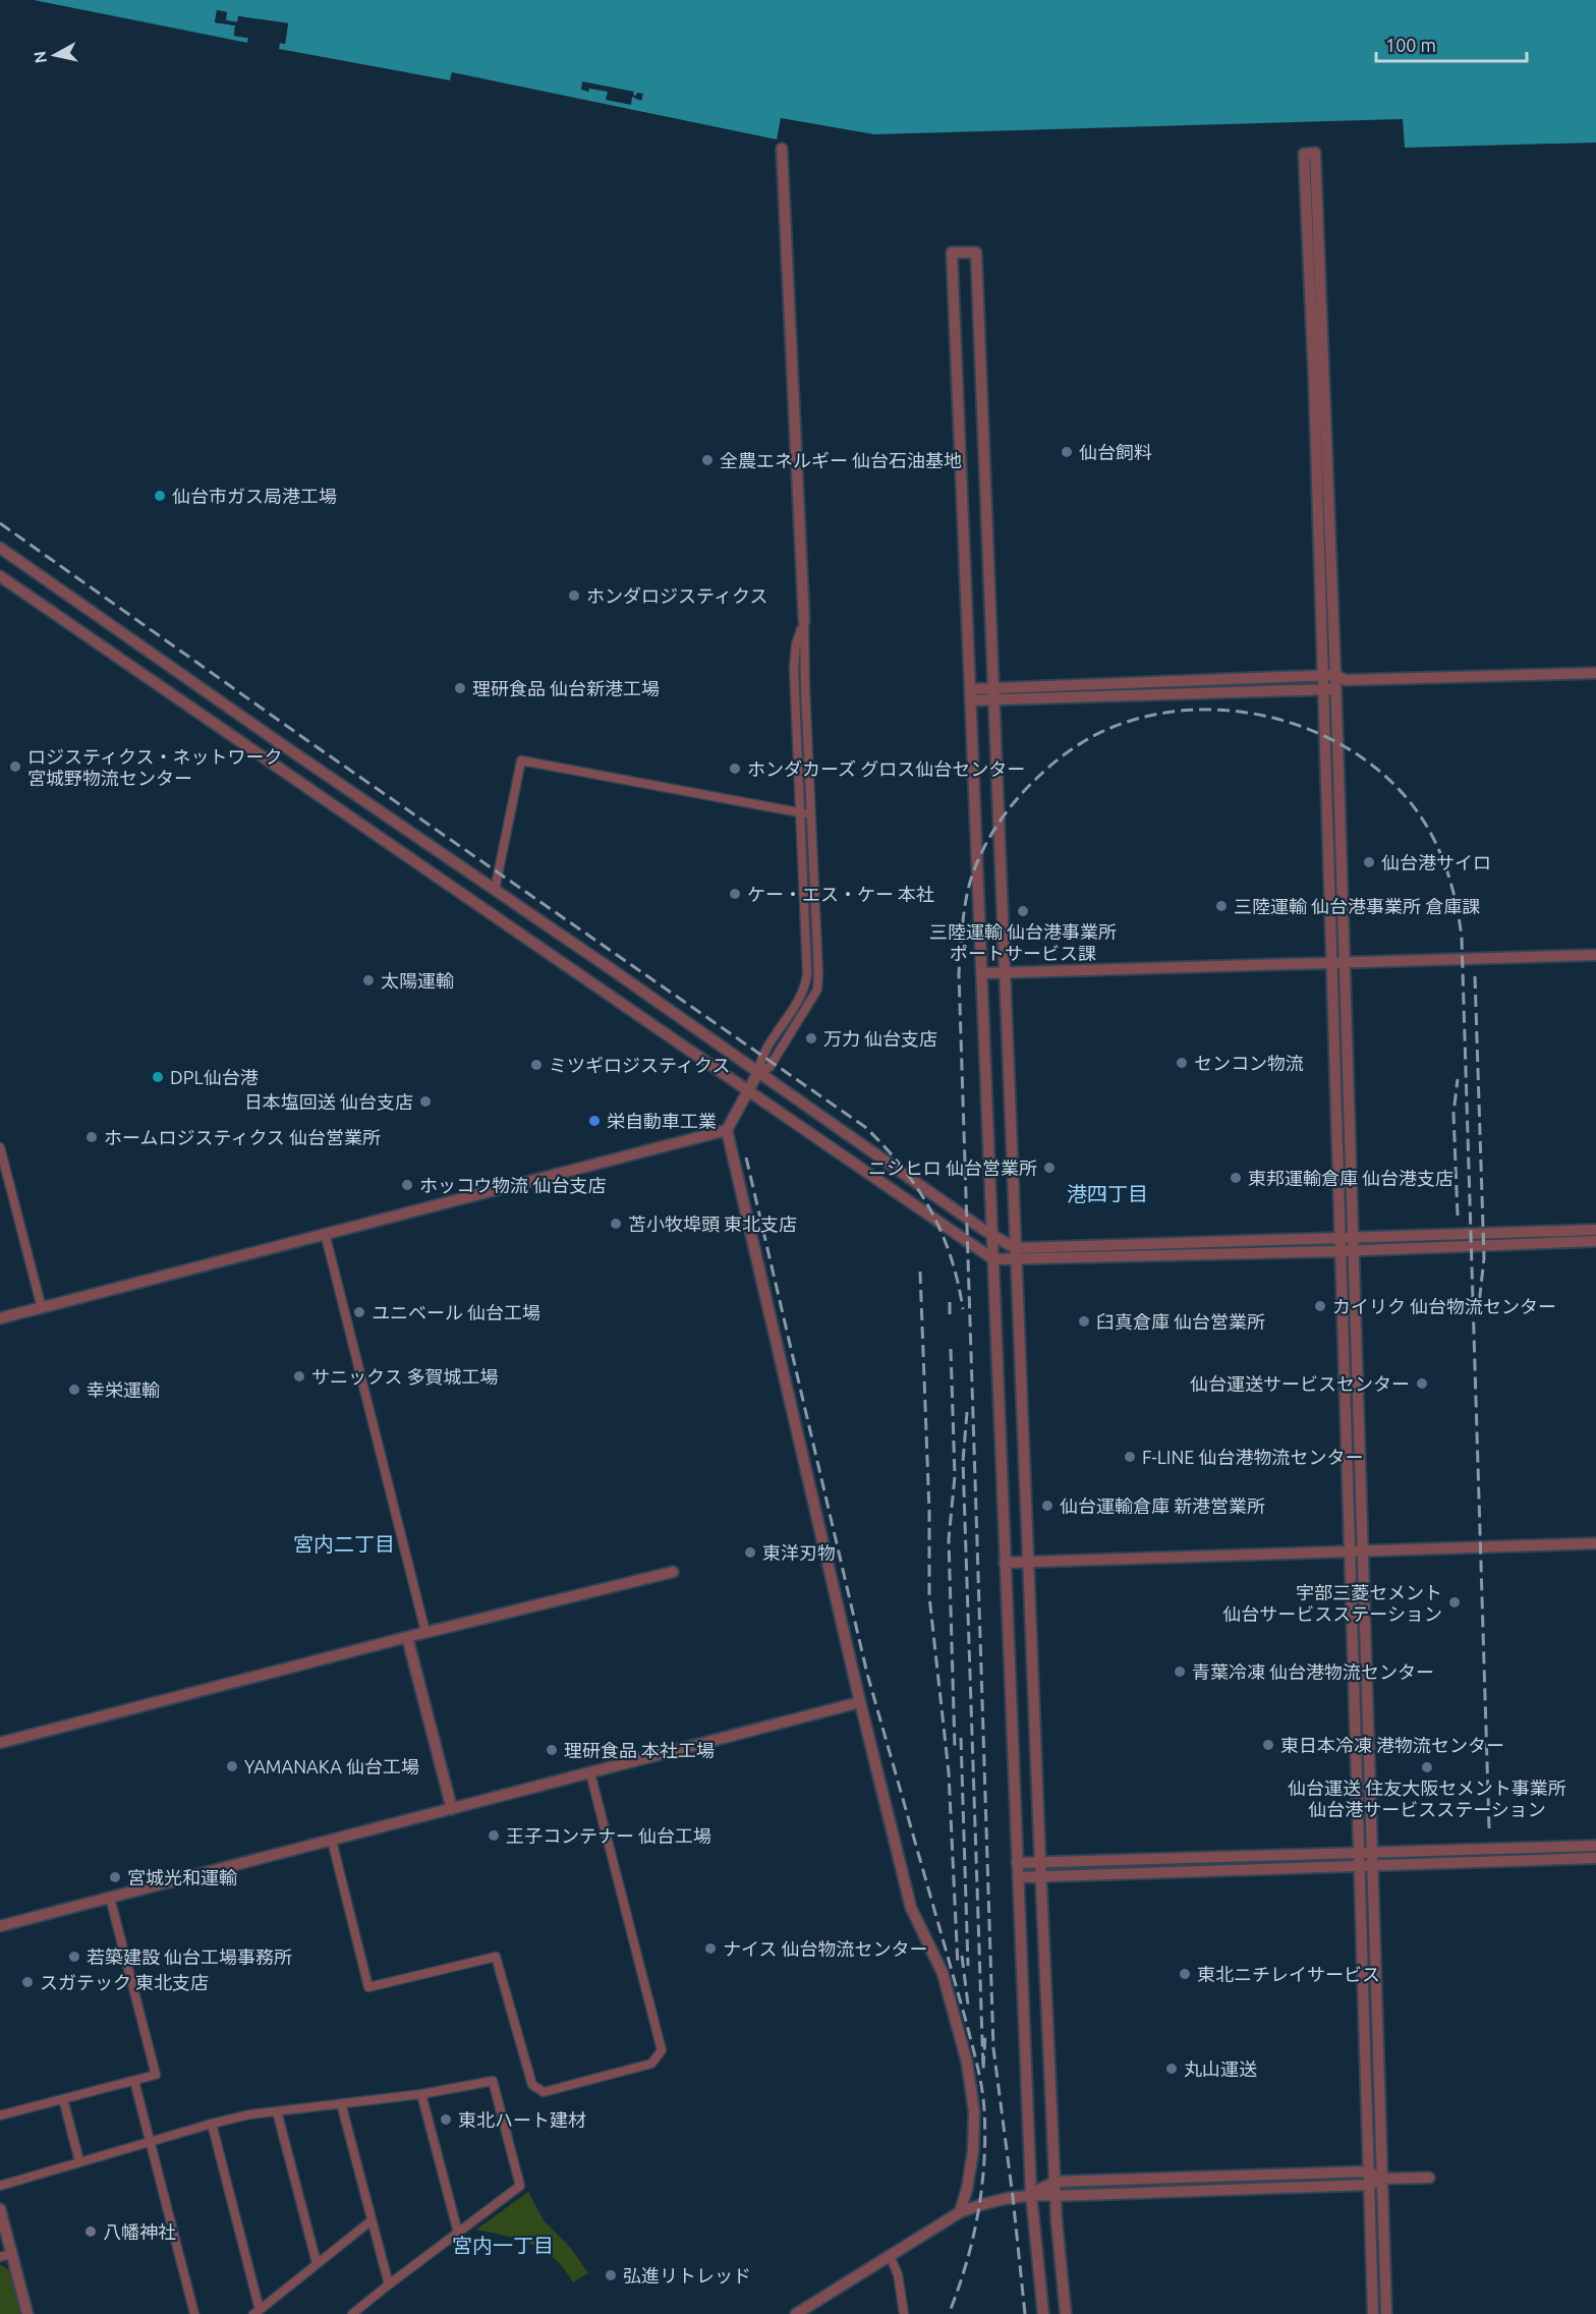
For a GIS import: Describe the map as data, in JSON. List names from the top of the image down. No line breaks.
{"districts":["港四丁目","宮内二丁目","宮内一丁目"],"places":["仙台飼料","全農エネルギー 仙台石油基地","仙台市ガス局港工場","ホンダロジスティクス","理研食品 仙台新港工場","ロジスティクス・ネットワーク 宮城野物流センター","ホンダカーズ グロス仙台センター","仙台港サイロ","ケー・エス・ケー 本社","三陸運輸 仙台港事業所 倉庫課","三陸運輸 仙台港事業所 ポートサービス課","太陽運輸","万力 仙台支店","センコン物流","ミツギロジスティクス","DPL仙台港","日本塩回送 仙台支店","栄自動車工業","ホームロジスティクス 仙台営業所","ニシヒロ 仙台営業所","東邦運輸倉庫 仙台港支店","ホッコウ物流 仙台支店","苫小牧埠頭 東北支店","カイリク 仙台物流センター","ユニベール 仙台工場","臼真倉庫 仙台営業所","サニックス 多賀城工場","仙台運送サービスセンター","幸栄運輸","F-LINE 仙台港物流センター","仙台運輸倉庫 新港営業所","東洋刃物","宇部三菱セメント 仙台サービスステーション","青葉冷凍 仙台港物流センター","東日本冷凍 港物流センター","理研食品 本社工場","YAMANAKA 仙台工場","仙台運送 住友大阪セメント事業所 仙台港サービスステーション","王子コンテナー 仙台工場","宮城光和運輸","ナイス 仙台物流センター","若築建設 仙台工場事務所","東北ニチレイサービス","スガテック 東北支店","丸山運送","東北ハート建材","八幡神社","弘進リトレッド"],"scale_bar":"100 m","north":"left"}
